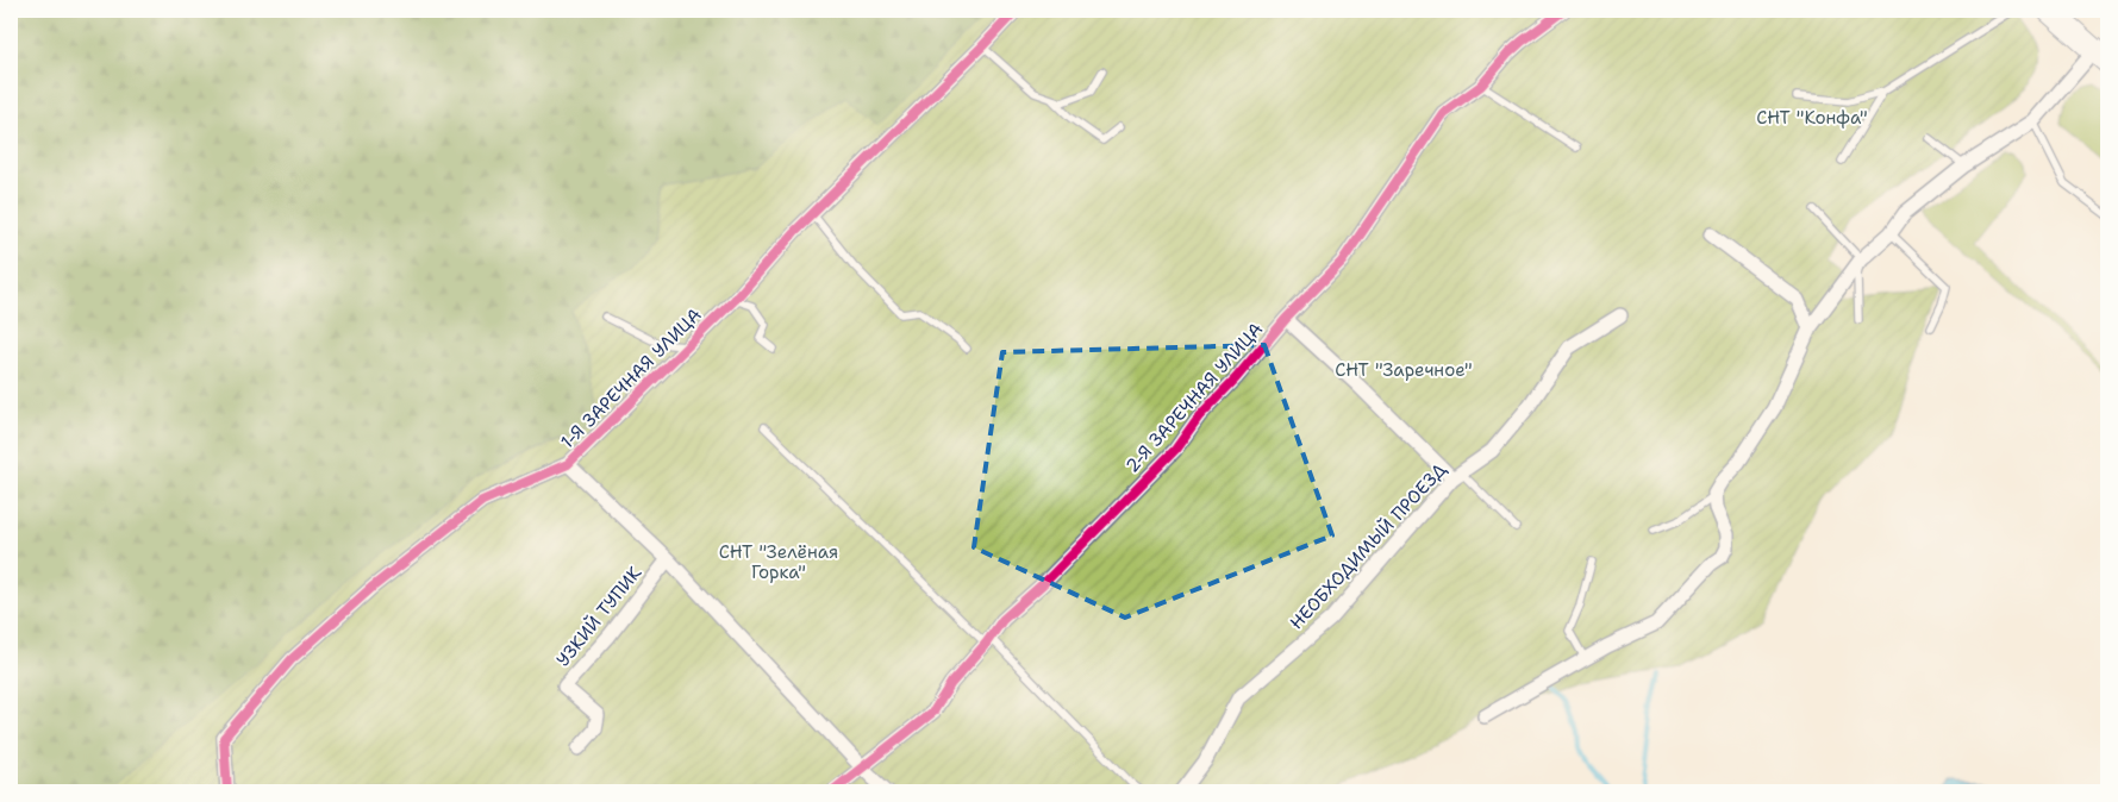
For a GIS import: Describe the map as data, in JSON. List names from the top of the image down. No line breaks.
{"streets":{"street":["1-Я ЗАРЕЧНАЯ УЛИЦА","2-Я ЗАРЕЧНАЯ УЛИЦА","НЕОБХОДИМЫЙ ПРОЕЗД","УЗКИЙ ТУПИК"]},"parks":["СНТ \"Конфа\"","СНТ \"Заречное\"","СНТ \"Зелёная Горка\""]}
